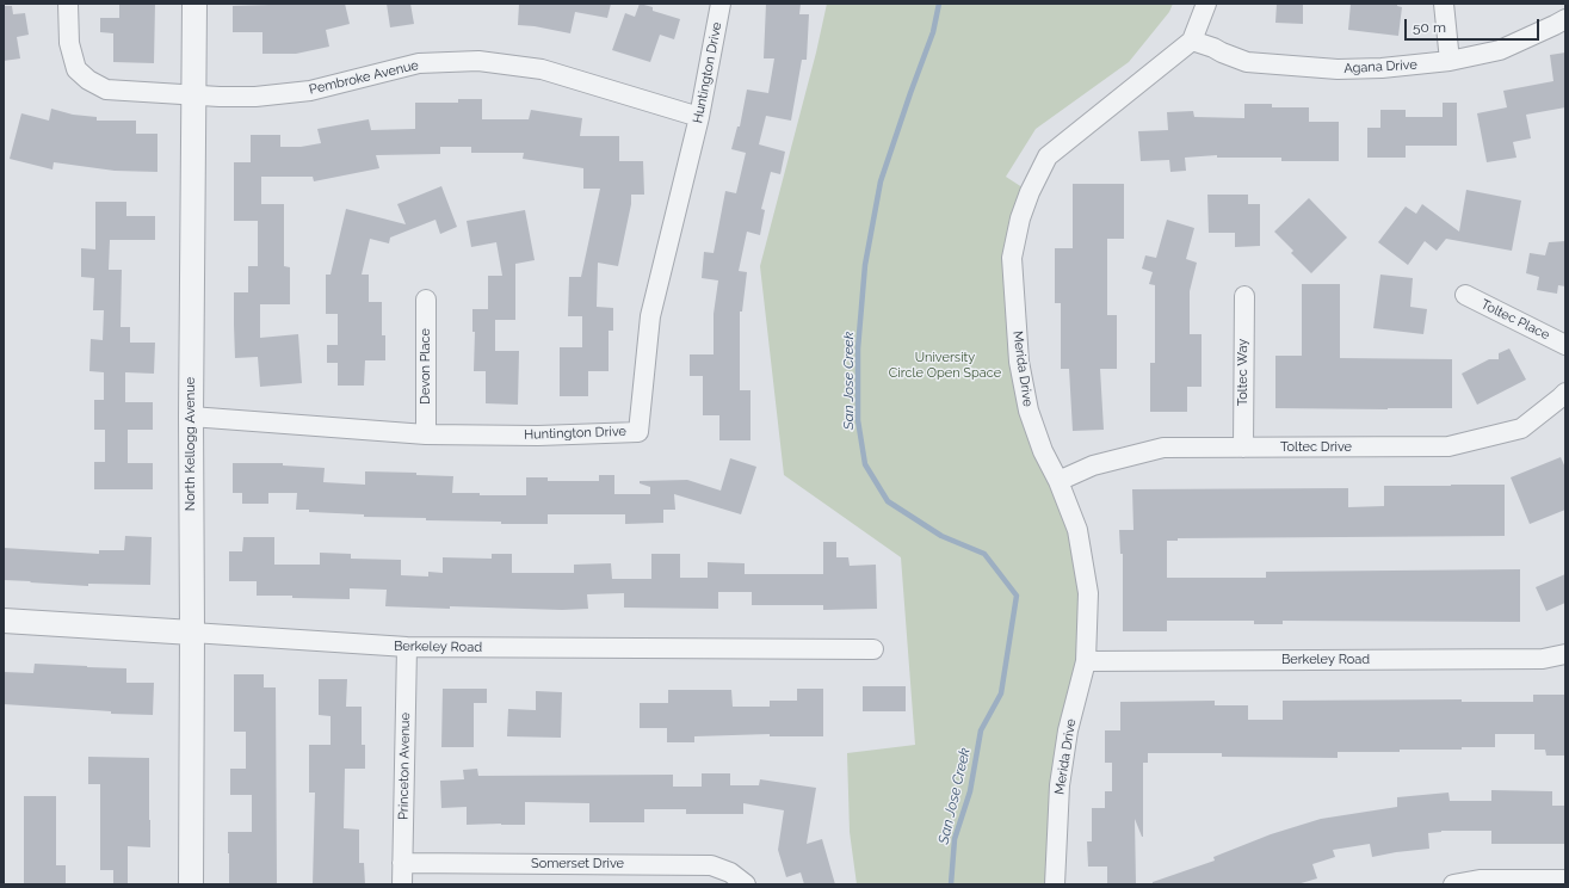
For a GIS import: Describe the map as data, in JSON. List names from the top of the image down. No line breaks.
{"streets":{"street":["Agana Drive","Huntington Drive","Pembroke Avenue","Toltec Place","Devon Place","Merida Drive","Toltec Way","North Kellogg Avenue","Toltec Drive","Berkeley Road","Princeton Avenue","Somerset Drive"]},"crossings":[["Agana Drive","Merida Drive"],["Huntington Drive","Pembroke Avenue"],["Huntington Drive","Devon Place"],["Huntington Drive","North Kellogg Avenue"],["Pembroke Avenue","North Kellogg Avenue"],["Merida Drive","Toltec Drive"],["Merida Drive","Berkeley Road"],["Toltec Way","Toltec Drive"],["North Kellogg Avenue","Berkeley Road"],["Berkeley Road","Princeton Avenue"],["Princeton Avenue","Somerset Drive"]],"water":["San Jose Creek"],"parks":["University Circle Open Space"],"scale_bar":"50 m"}
